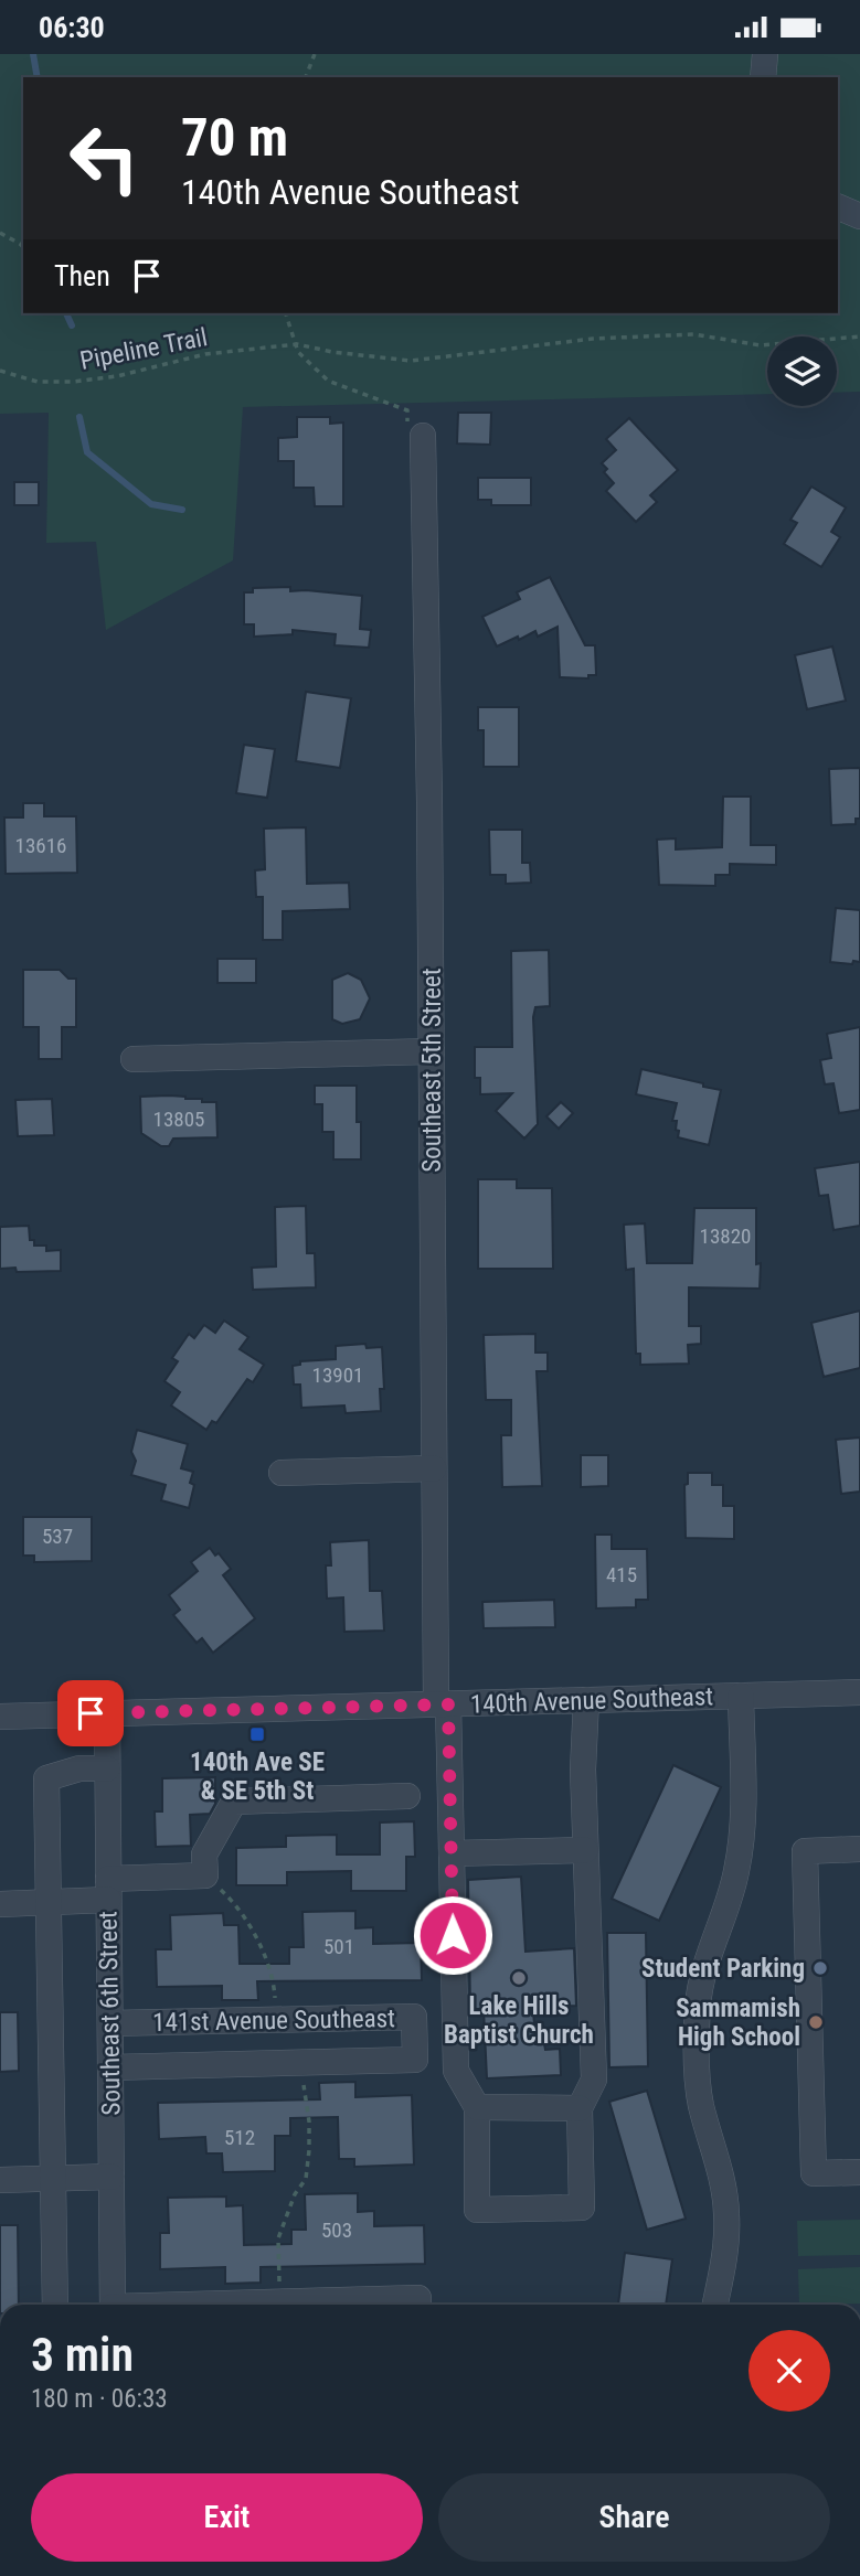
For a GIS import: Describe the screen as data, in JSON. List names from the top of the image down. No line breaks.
{"streets":{"street":["Southeast 5th Street","140th Avenue Southeast","Southeast 6th Street","141st Avenue Southeast"],"path":["Pipeline Trail"]},"crossings":[["Southeast 5th Street","140th Avenue Southeast"],["140th Avenue Southeast","Southeast 6th Street"],["Southeast 6th Street","141st Avenue Southeast"]],"places":{"transit":["140th Ave SE & SE 5th St"],"other":["Student Parking","Lake Hills Baptist Church","Sammamish High School"]},"house_numbers":["13616","13805","13820","13901","537","415","501","512","503"],"page":{"status":"06:30","turn":["70 m","140th Avenue Southeast"],"then":"Then","heading":["3 min","180 m · 06:33"],"buttons":["Exit","Share"]}}
